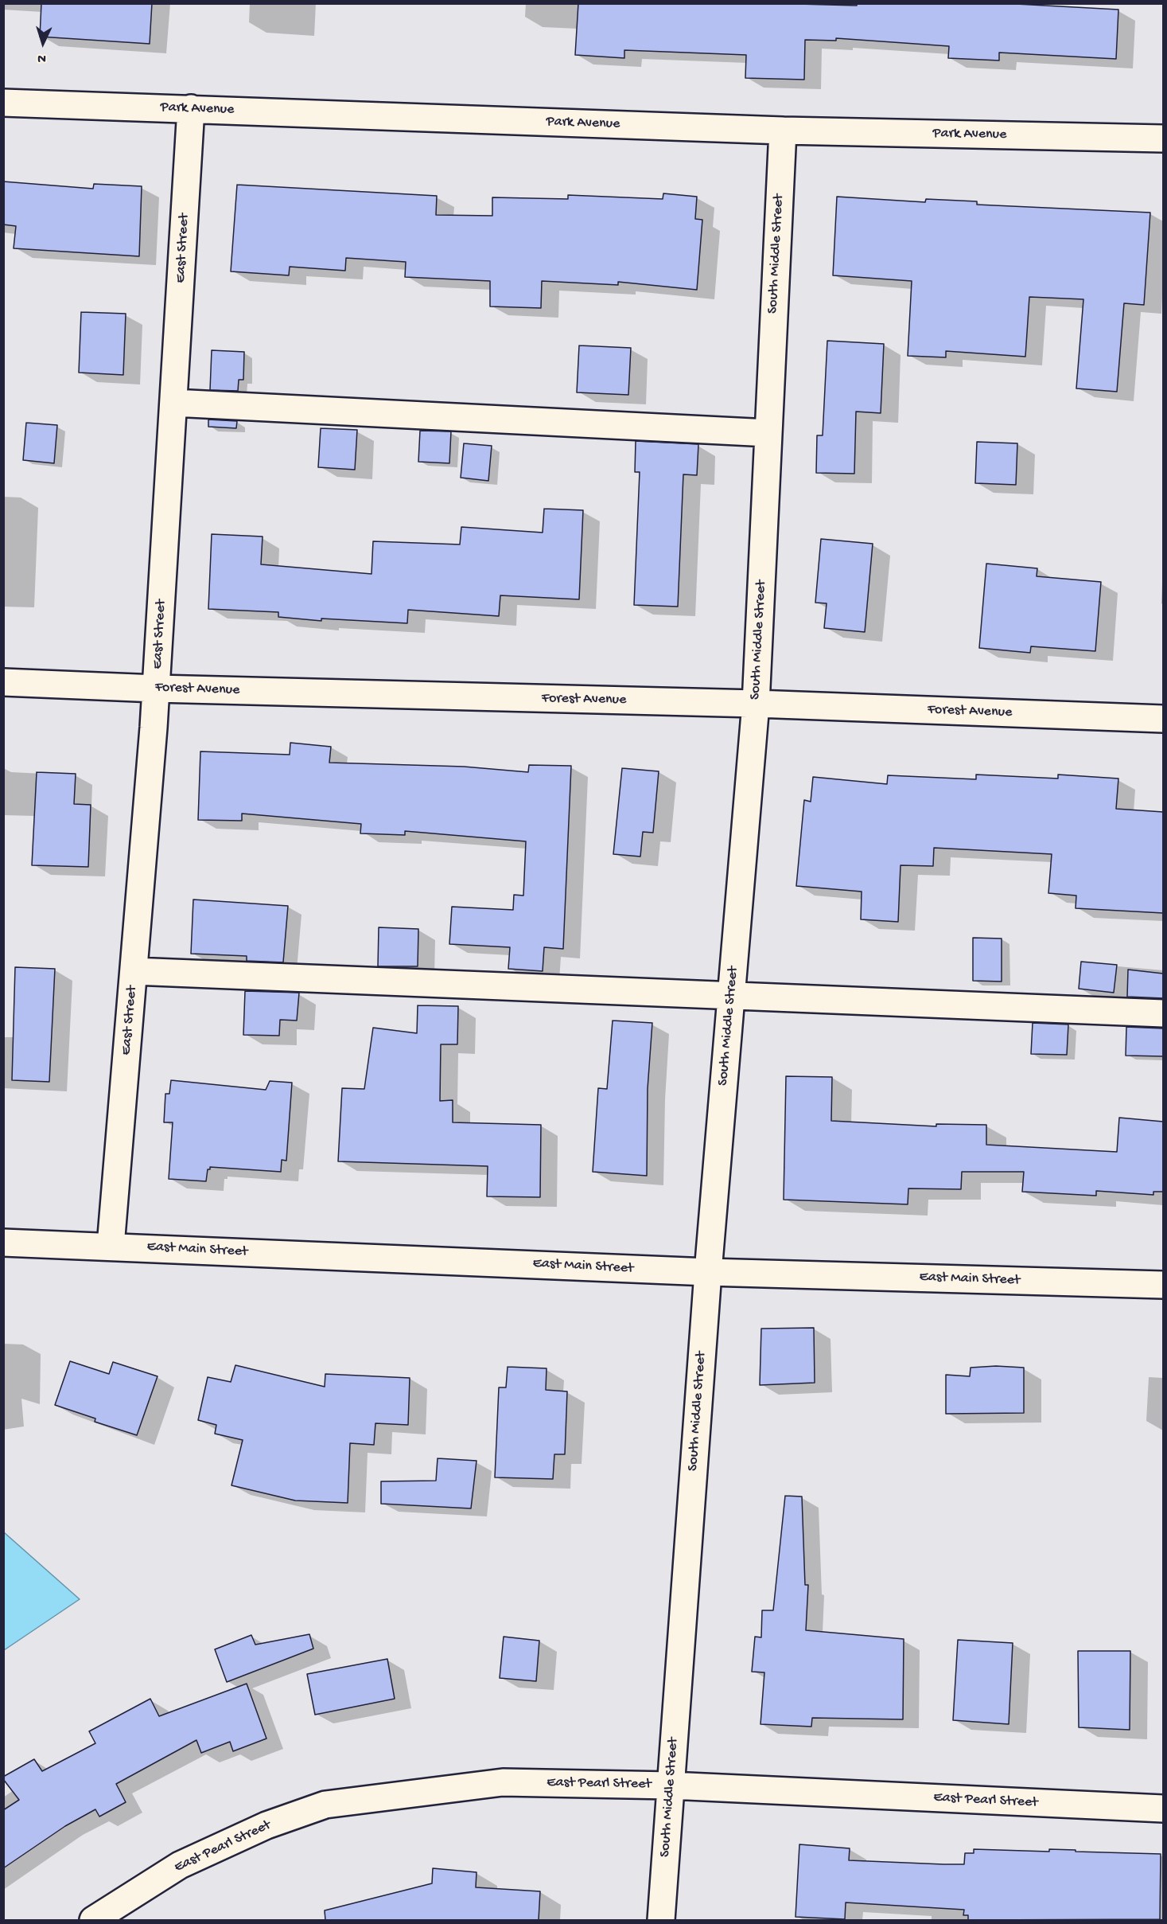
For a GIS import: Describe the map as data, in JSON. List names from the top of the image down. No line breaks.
{"streets":{"street":["Park Avenue","East Street","South Middle Street","Forest Avenue","East Main Street","East Pearl Street"]},"crossings":[["Park Avenue","East Street"],["Park Avenue","South Middle Street"],["East Street","Forest Avenue"],["East Street","East Main Street"],["South Middle Street","Forest Avenue"],["South Middle Street","East Main Street"],["South Middle Street","East Pearl Street"]],"north":"bottom"}
